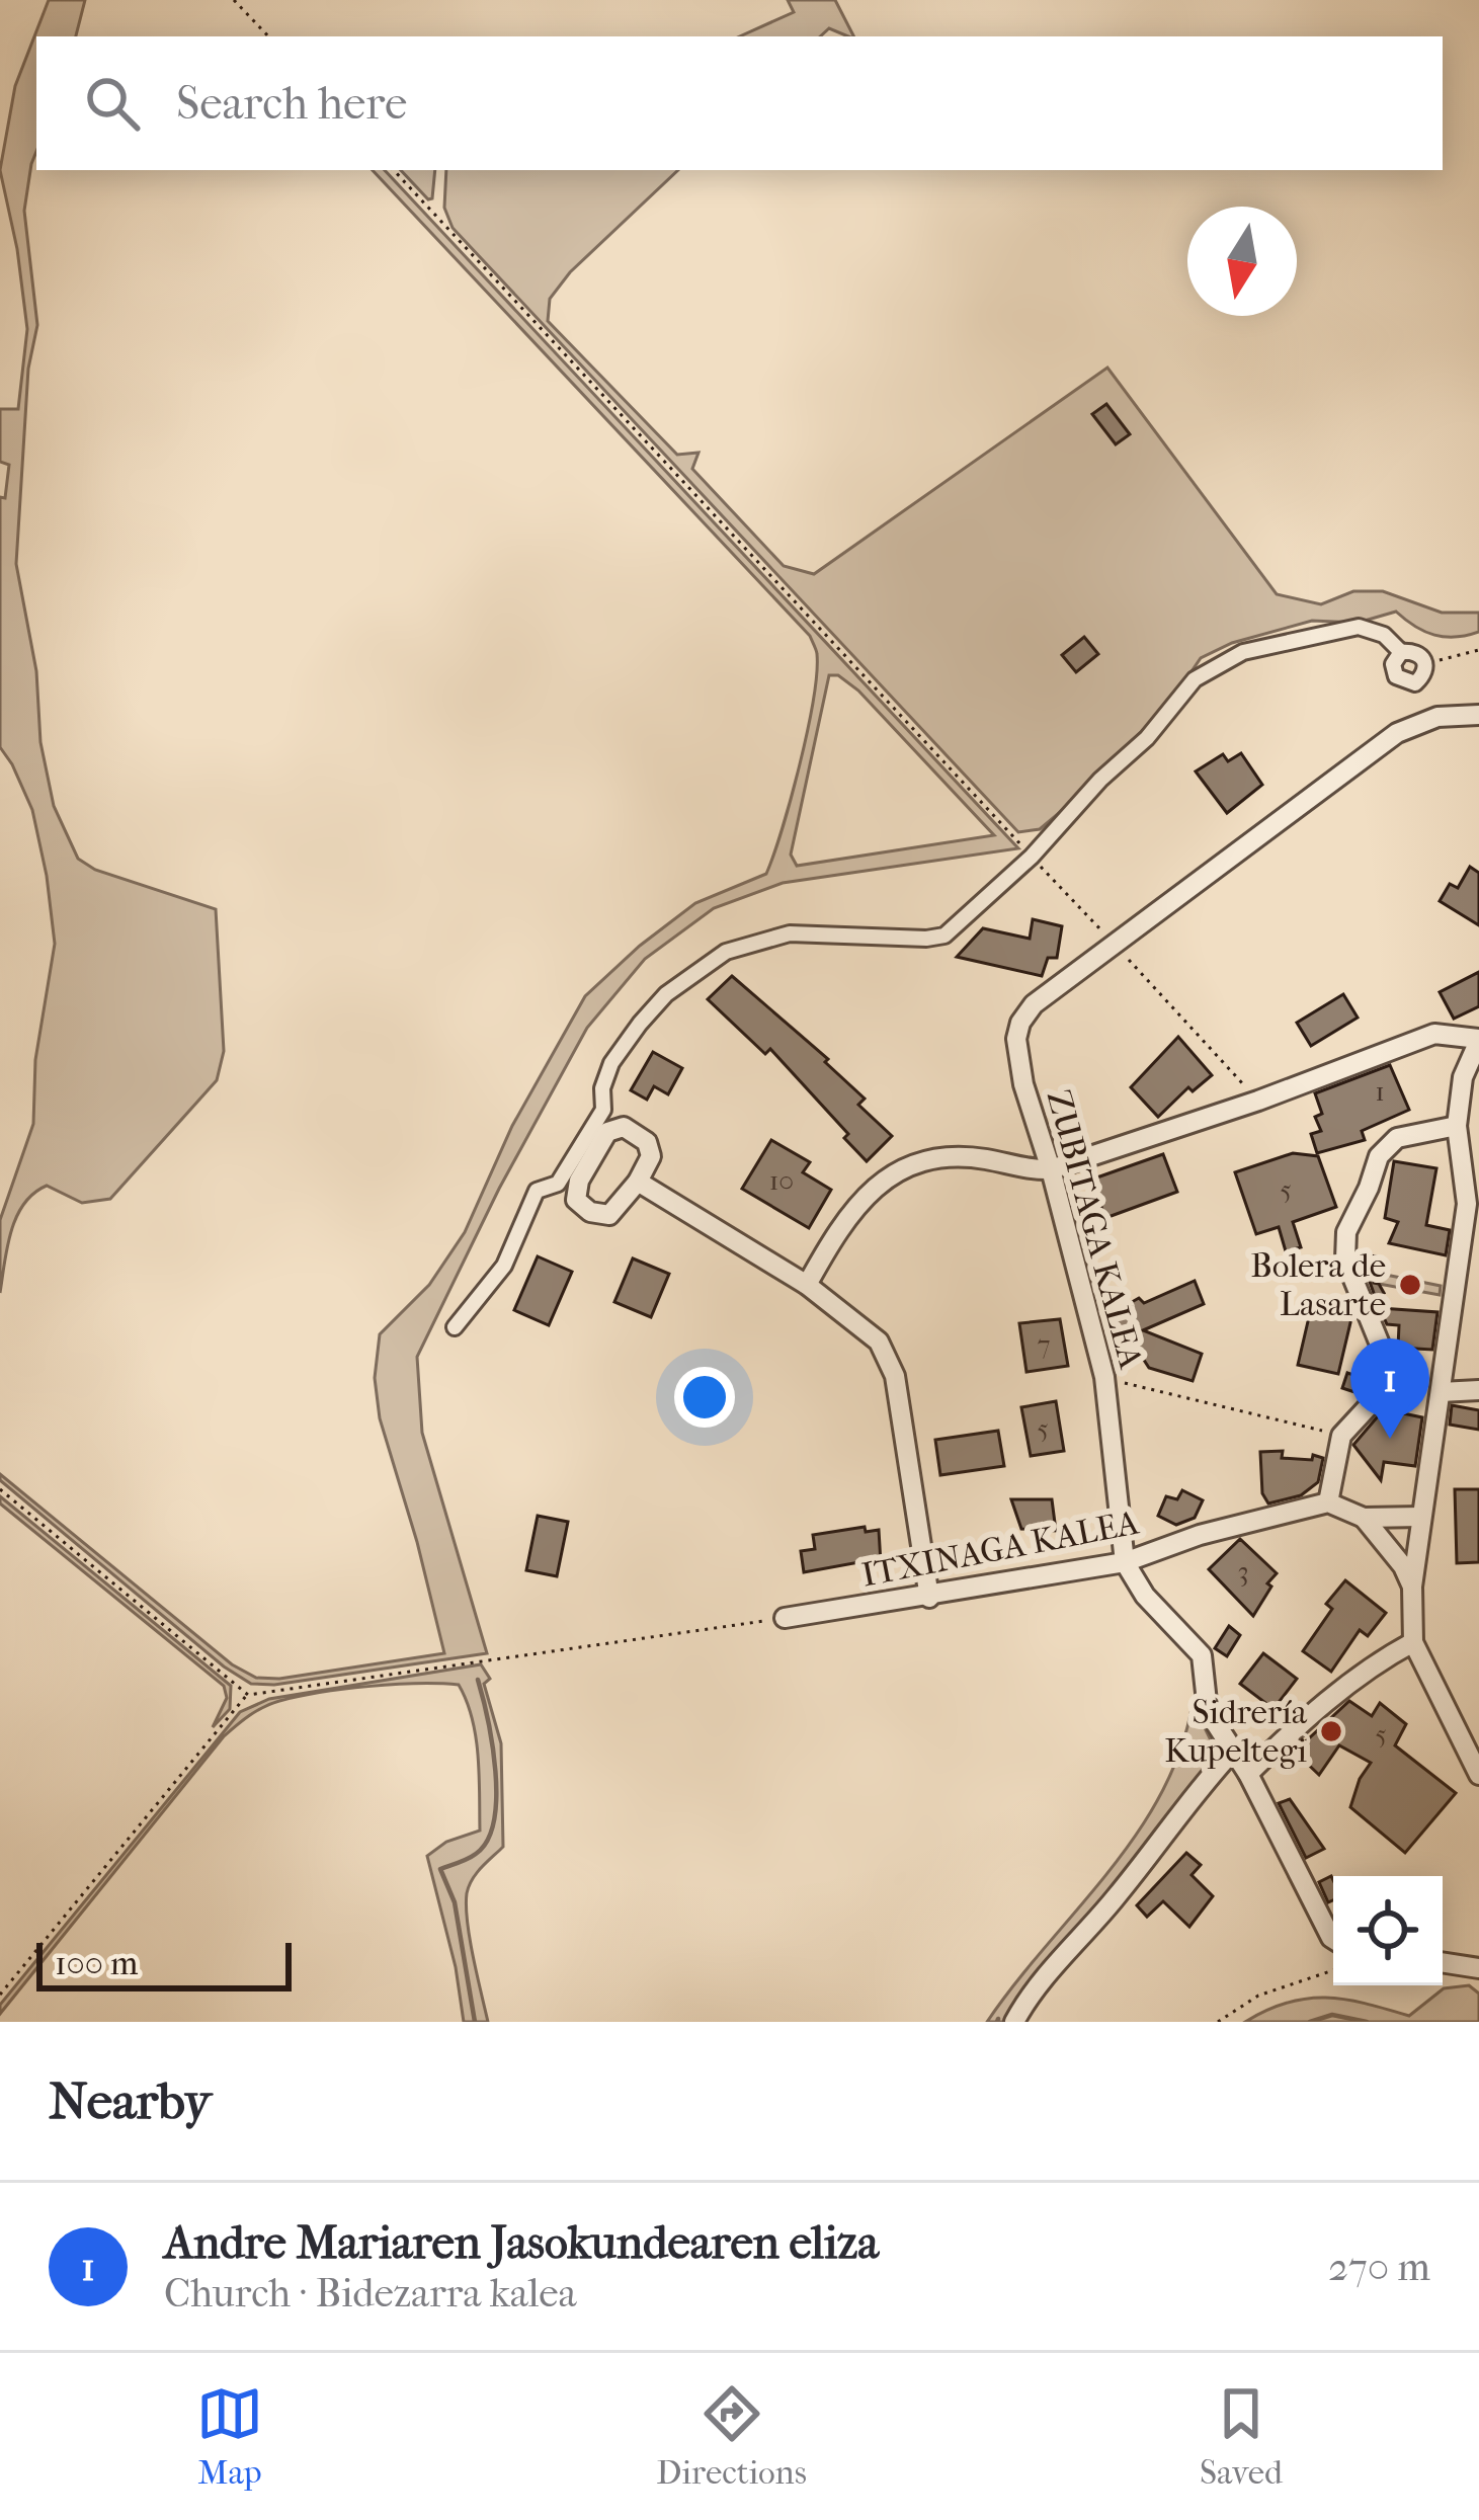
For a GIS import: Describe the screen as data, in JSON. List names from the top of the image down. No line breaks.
{"streets":{"street":["ZUBITAGA KALEA","ITXINAGA KALEA"]},"crossings":[["ZUBITAGA KALEA","ITXINAGA KALEA"]],"places":["Bolera de Lasarte","Sidrería Kupeltegi"],"house_numbers":["1","10","5","7","5","3","5"],"scale_bar":"100 m","north":"bottom","page":{"search":"Search here","pins":"1","scale":"100 m","heading":"Nearby","list":[{"mark":"1","name":"Andre Mariaren Jasokundearen eliza","note":"Church · Bidezarra kalea","value":"270 m"}],"nav":["Map","Directions","Saved"]}}
